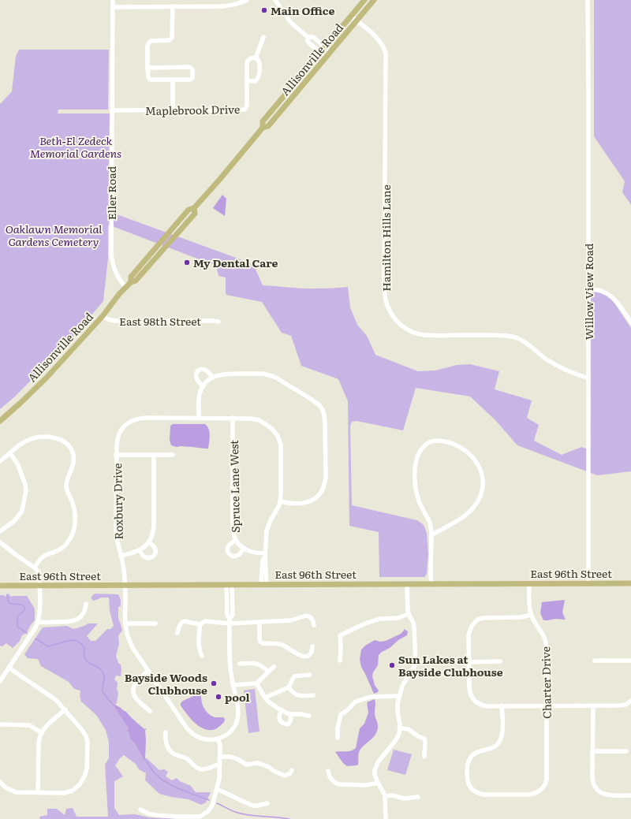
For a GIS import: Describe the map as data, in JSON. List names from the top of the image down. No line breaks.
{"streets":{"main road":["Allisonville Road","East 96th Street"],"street":["Maplebrook Drive","Eller Road","Hamilton Hills Lane","Willow View Road","East 98th Street","Spruce Lane West","Roxbury Drive","Charter Drive"]},"crossings":[["Allisonville Road","Eller Road"],["Allisonville Road","Hamilton Hills Lane"],["Allisonville Road","East 98th Street"],["Maplebrook Drive","Eller Road"],["Hamilton Hills Lane","Willow View Road"],["Willow View Road","East 96th Street"],["Roxbury Drive","East 96th Street"],["East 96th Street","Charter Drive"]],"parks":["Beth-El Zedeck Memorial Gardens","Oaklawn Memorial Gardens Cemetery"],"places":["Main Office","My Dental Care","Sun Lakes at Bayside Clubhouse","Bayside Woods Clubhouse","pool"]}
